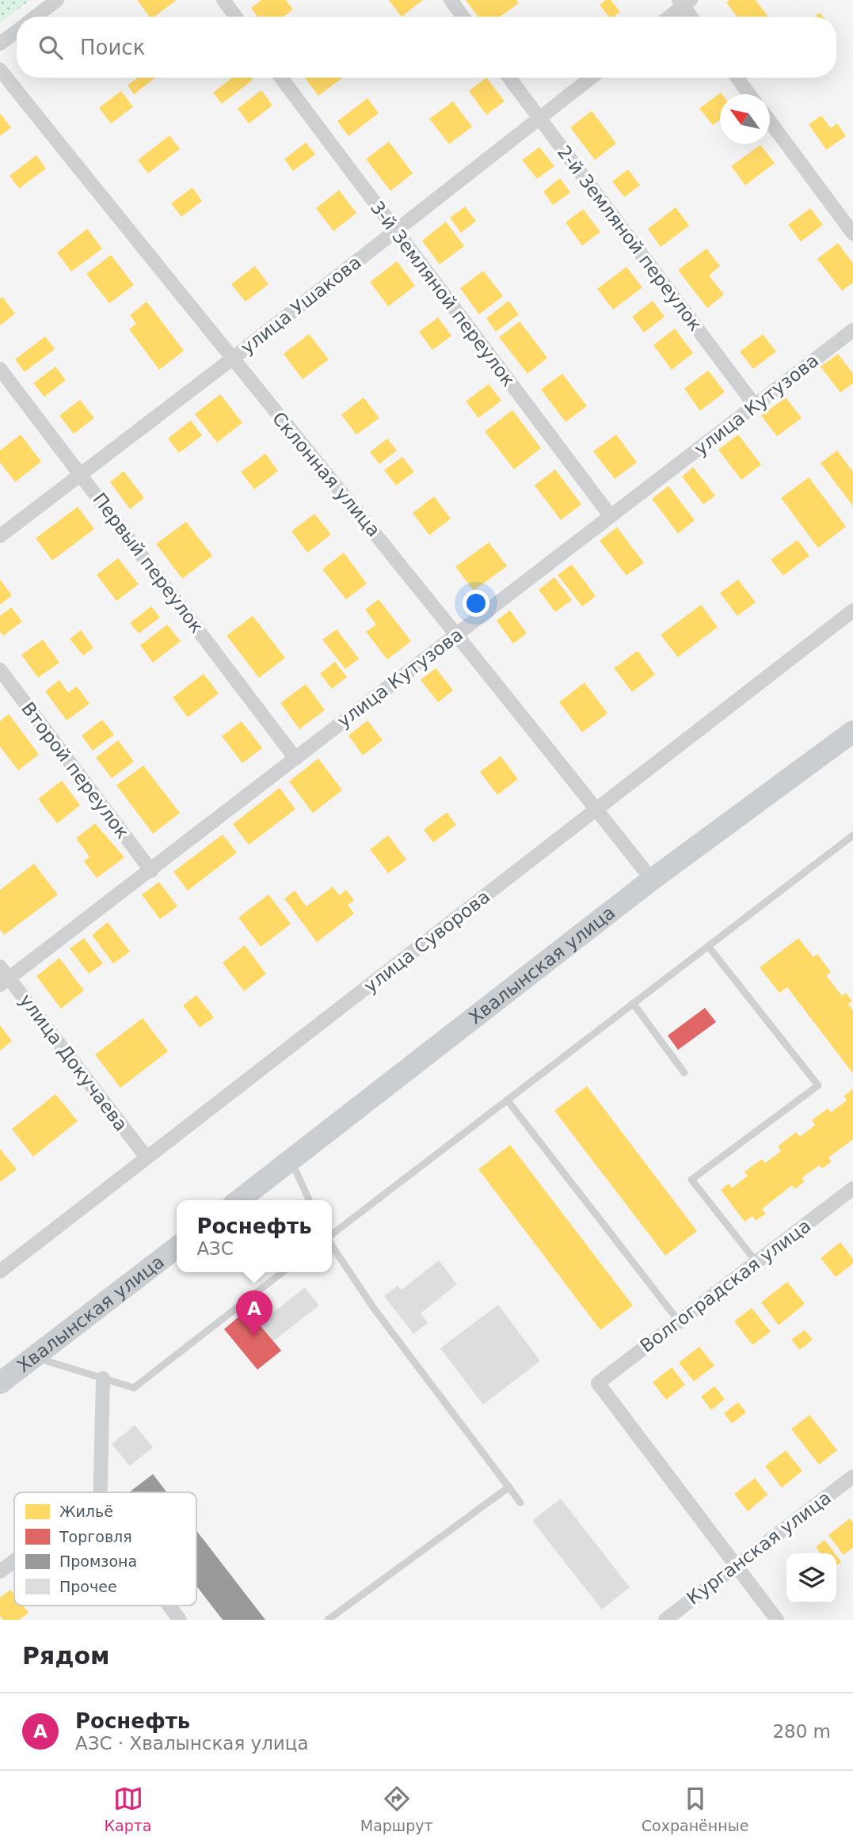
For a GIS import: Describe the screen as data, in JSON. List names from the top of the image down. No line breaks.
{"streets":{"main road":["Хвалынская улица"],"street":["2-й Земляной переулок","3-й Земляной переулок","улица Ушакова","улица Кутузова","Склонная улица","Первый переулок","Второй переулок","улица Суворова","улица Докучаева","Волгоградская улица","Курганская улица"]},"crossings":[["2-й Земляной переулок","улица Ушакова"],["2-й Земляной переулок","улица Кутузова"],["3-й Земляной переулок","улица Ушакова"],["3-й Земляной переулок","улица Кутузова"],["улица Ушакова","Склонная улица"],["улица Ушакова","Первый переулок"],["улица Кутузова","Склонная улица"],["улица Кутузова","Первый переулок"],["улица Кутузова","Второй переулок"],["улица Кутузова","улица Докучаева"],["Склонная улица","улица Суворова"],["Склонная улица","Хвалынская улица"],["улица Суворова","улица Докучаева"],["Волгоградская улица","Курганская улица"]],"legend":["Жильё","Торговля","Промзона","Прочее"],"north":"top left","page":{"search":"Поиск","popup":["Роснефть","АЗС"],"pins":"A","heading":"Рядом","list":[{"mark":"A","name":"Роснефть","note":"АЗС · Хвалынская улица","value":"280 m"}],"nav":["Карта","Маршрут","Сохранённые"]}}
